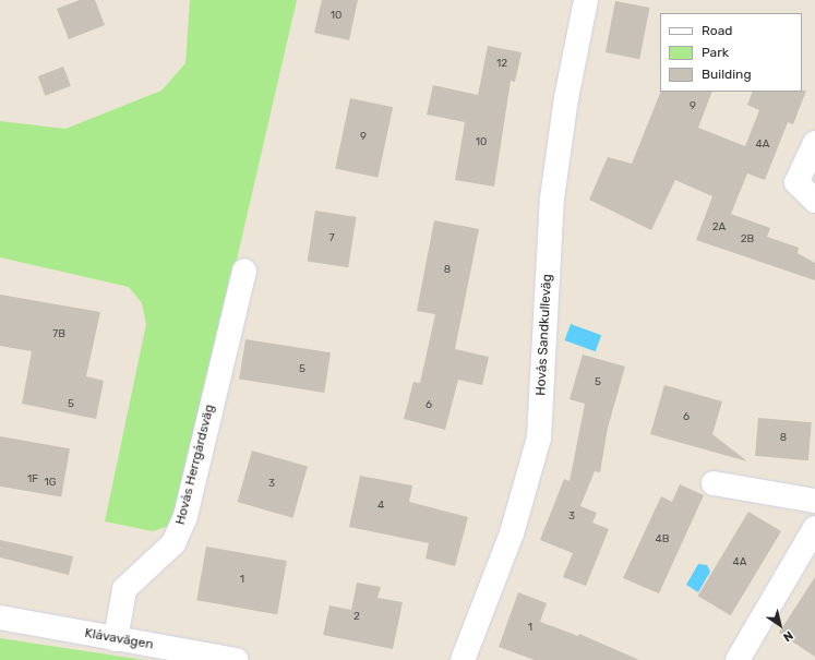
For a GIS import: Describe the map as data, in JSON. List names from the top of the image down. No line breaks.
{"streets":{"street":["Hovås Sandkulleväg","Hovås Herrgårdsväg","Klåvavägen"]},"crossings":[["Hovås Herrgårdsväg","Klåvavägen"]],"house_numbers":["10","12","9","9","10","4A","2A","7","2B","8","7B","5","5","5","6","6","8","1F","1G","3","4","3","4B","4A","1","2","1"],"legend":["Road","Park","Building"],"north":"bottom right"}
